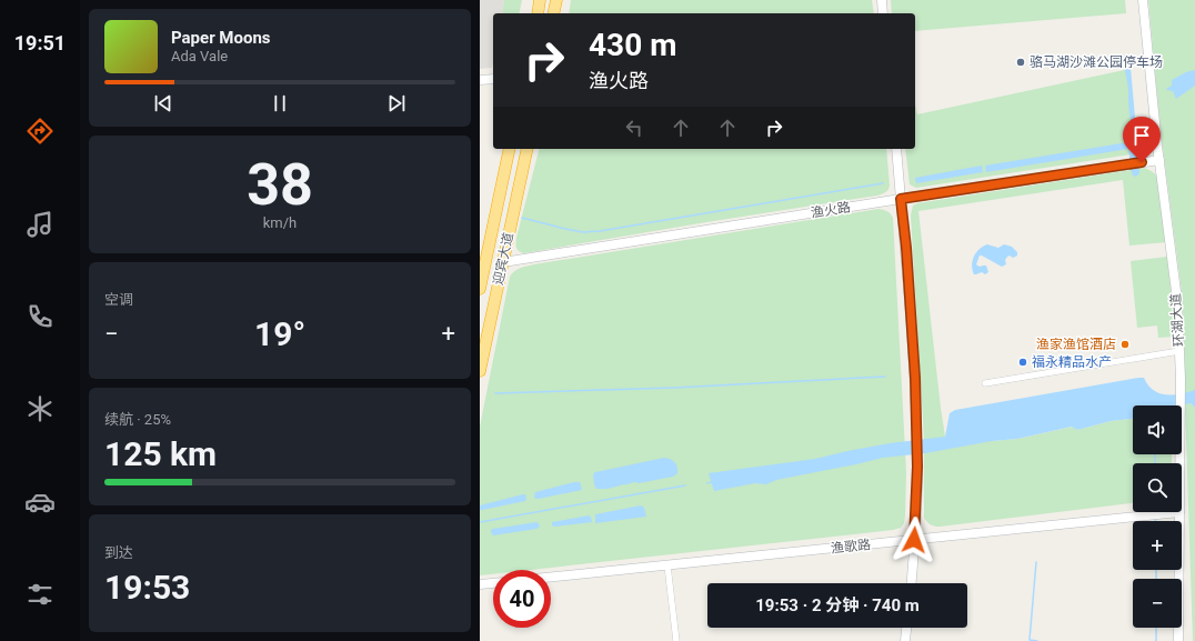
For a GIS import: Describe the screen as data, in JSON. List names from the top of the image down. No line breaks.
{"streets":{"highway":["迎宾大道"],"street":["渔火路","环湖大道","渔歌路"]},"crossings":[["渔火路","迎宾大道"],["渔火路","环湖大道"],["环湖大道","渔歌路"]],"places":["骆马湖沙滩公园停车场","渔家渔馆酒店","福永精品水产"],"page":{"tabs":"19:51","turn":["430 m","渔火路"],"song":["Paper Moons","Ada Vale"],"tile":[["38","km/h"],"空调",["续航 · 25%","125 km"],["到达","19:53"]],"heat":["−","19°","+"],"map_buttons":["+","−"],"limit":"40","trip":"19:53 · 2 分钟 · 740 m"}}
